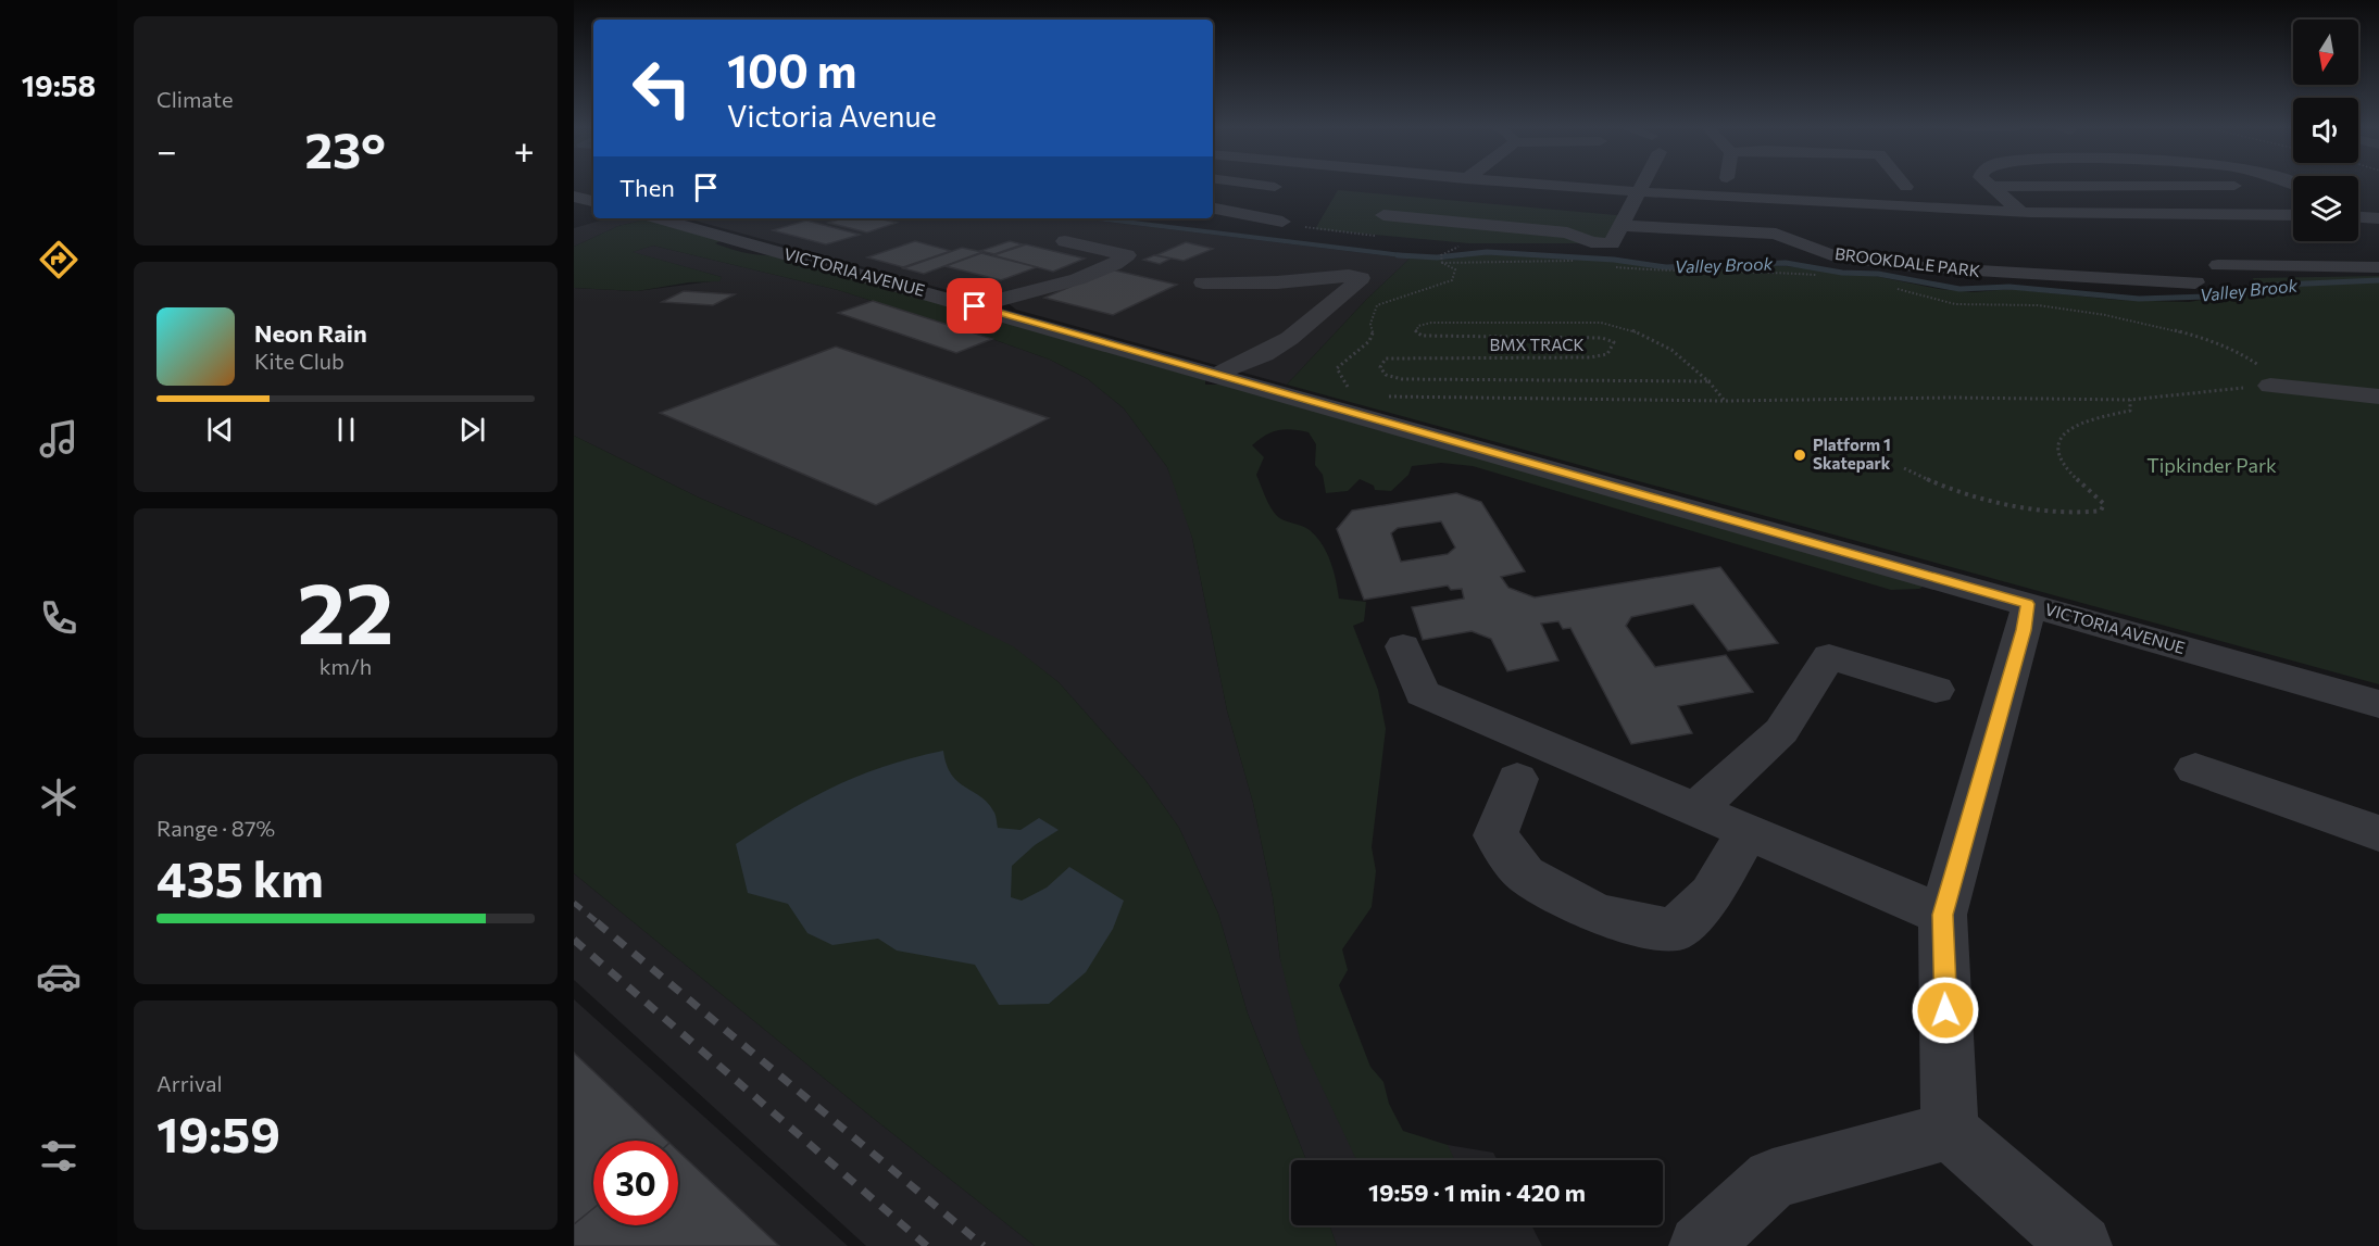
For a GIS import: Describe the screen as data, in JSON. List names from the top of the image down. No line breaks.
{"streets":{"street":["BROOKDALE PARK","VICTORIA AVENUE"],"path":["BMX TRACK"]},"water":["Valley Brook"],"parks":["Tipkinder Park"],"places":["Platform 1 Skatepark"],"north":"bottom","page":{"tabs":"19:58","tile":["Climate",["22","km/h"],["Range · 87%","435 km"],["Arrival","19:59"]],"turn":["100 m","Victoria Avenue"],"heat":["−","23°","+"],"then":"Then","song":["Neon Rain","Kite Club"],"limit":"30","trip":"19:59 · 1 min · 420 m"}}
